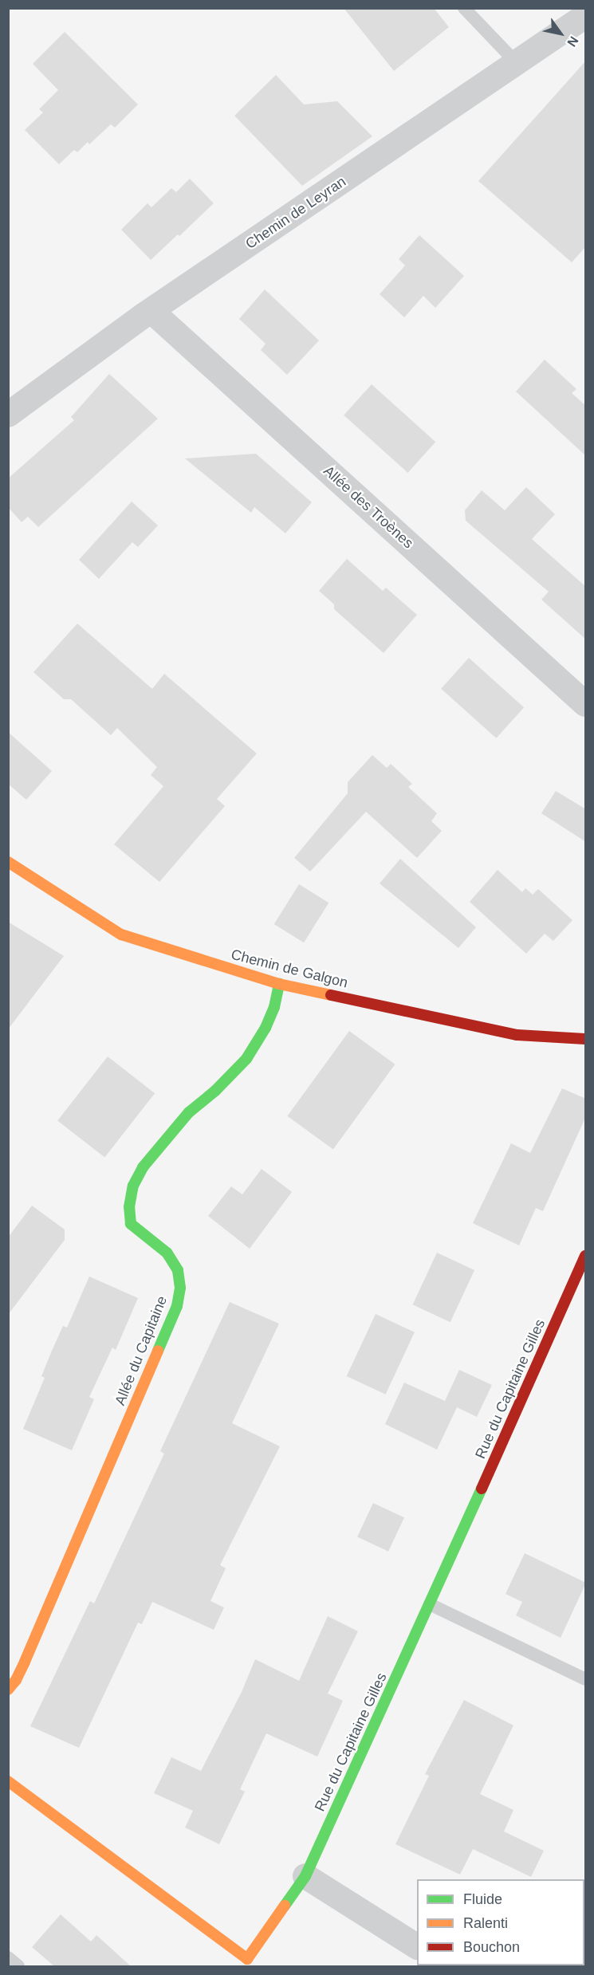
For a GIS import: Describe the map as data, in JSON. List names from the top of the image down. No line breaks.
{"streets":{"street":["Chemin de Leyran","Allée des Troènes","Chemin de Galgon","Allée du Capitaine","Rue du Capitaine Gilles"]},"crossings":[["Chemin de Leyran","Allée des Troènes"],["Chemin de Galgon","Allée du Capitaine"]],"legend":["Fluide","Ralenti","Bouchon"],"north":"bottom right"}
